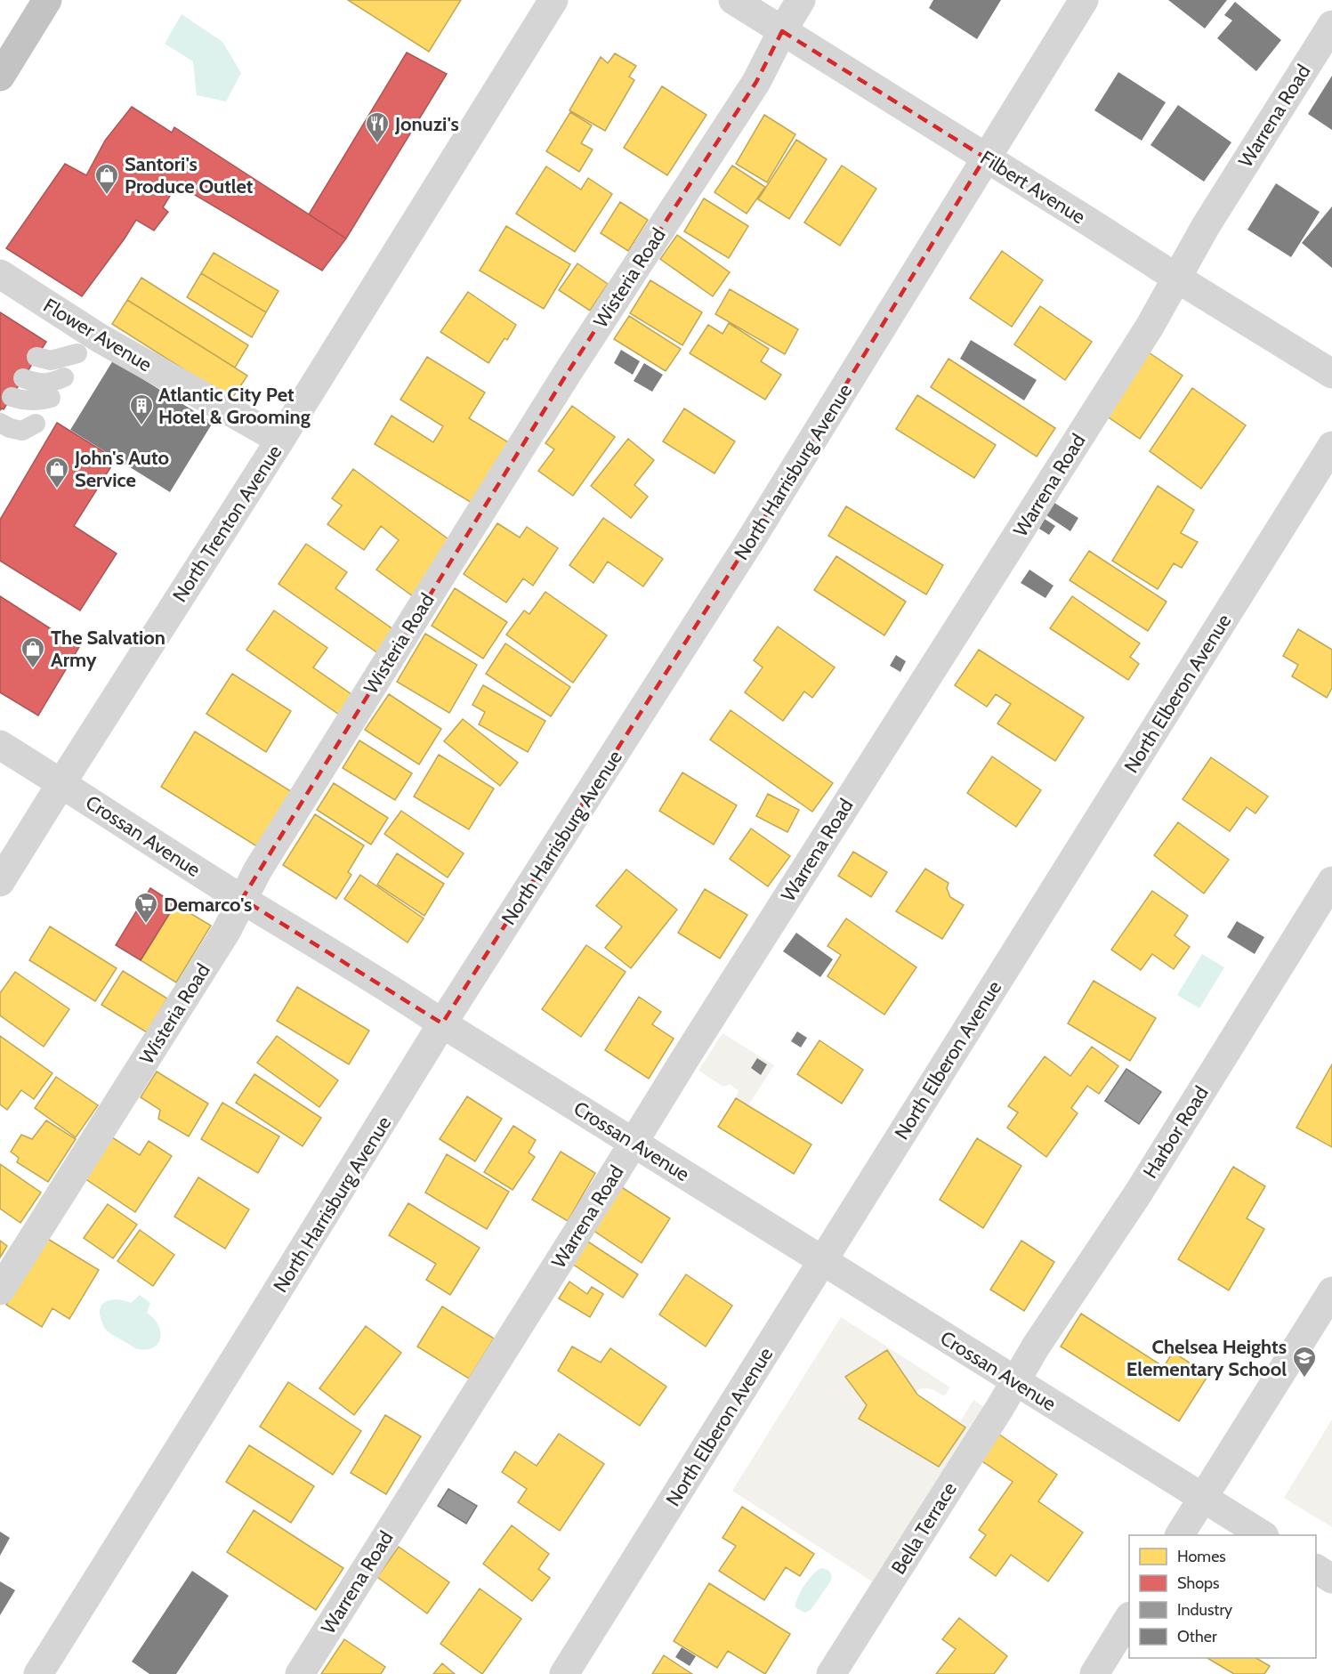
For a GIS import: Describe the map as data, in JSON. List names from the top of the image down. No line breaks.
{"streets":{"street":["Warrena Road","Filbert Avenue","Wisteria Road","Flower Avenue","North Harrisburg Avenue","North Trenton Avenue","North Elberon Avenue","Crossan Avenue","Harbor Road","Bella Terrace"]},"crossings":[["Warrena Road","Filbert Avenue"],["Warrena Road","Crossan Avenue"],["Filbert Avenue","Wisteria Road"],["Filbert Avenue","North Harrisburg Avenue"],["Wisteria Road","Crossan Avenue"],["Flower Avenue","North Trenton Avenue"],["North Harrisburg Avenue","Crossan Avenue"],["North Trenton Avenue","Crossan Avenue"],["North Elberon Avenue","Crossan Avenue"],["Crossan Avenue","Harbor Road"],["Crossan Avenue","Bella Terrace"],["Harbor Road","Bella Terrace"]],"places":{"restaurant":["Jonuzi's"],"shop":["Santori's Produce Outlet","John's Auto Service","The Salvation Army"],"building":["Atlantic City Pet Hotel & Grooming"],"supermarket":["Demarco's"],"school or university":["Chelsea Heights Elementary School"]},"legend":["Homes","Shops","Industry","Other"]}
